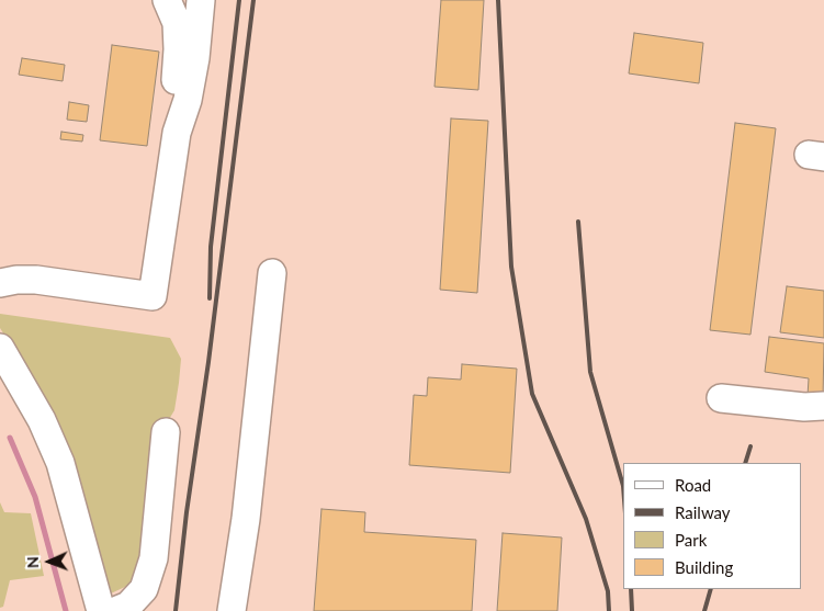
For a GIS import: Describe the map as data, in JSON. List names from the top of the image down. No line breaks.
{"legend":["Road","Railway","Park","Building"],"north":"left"}
